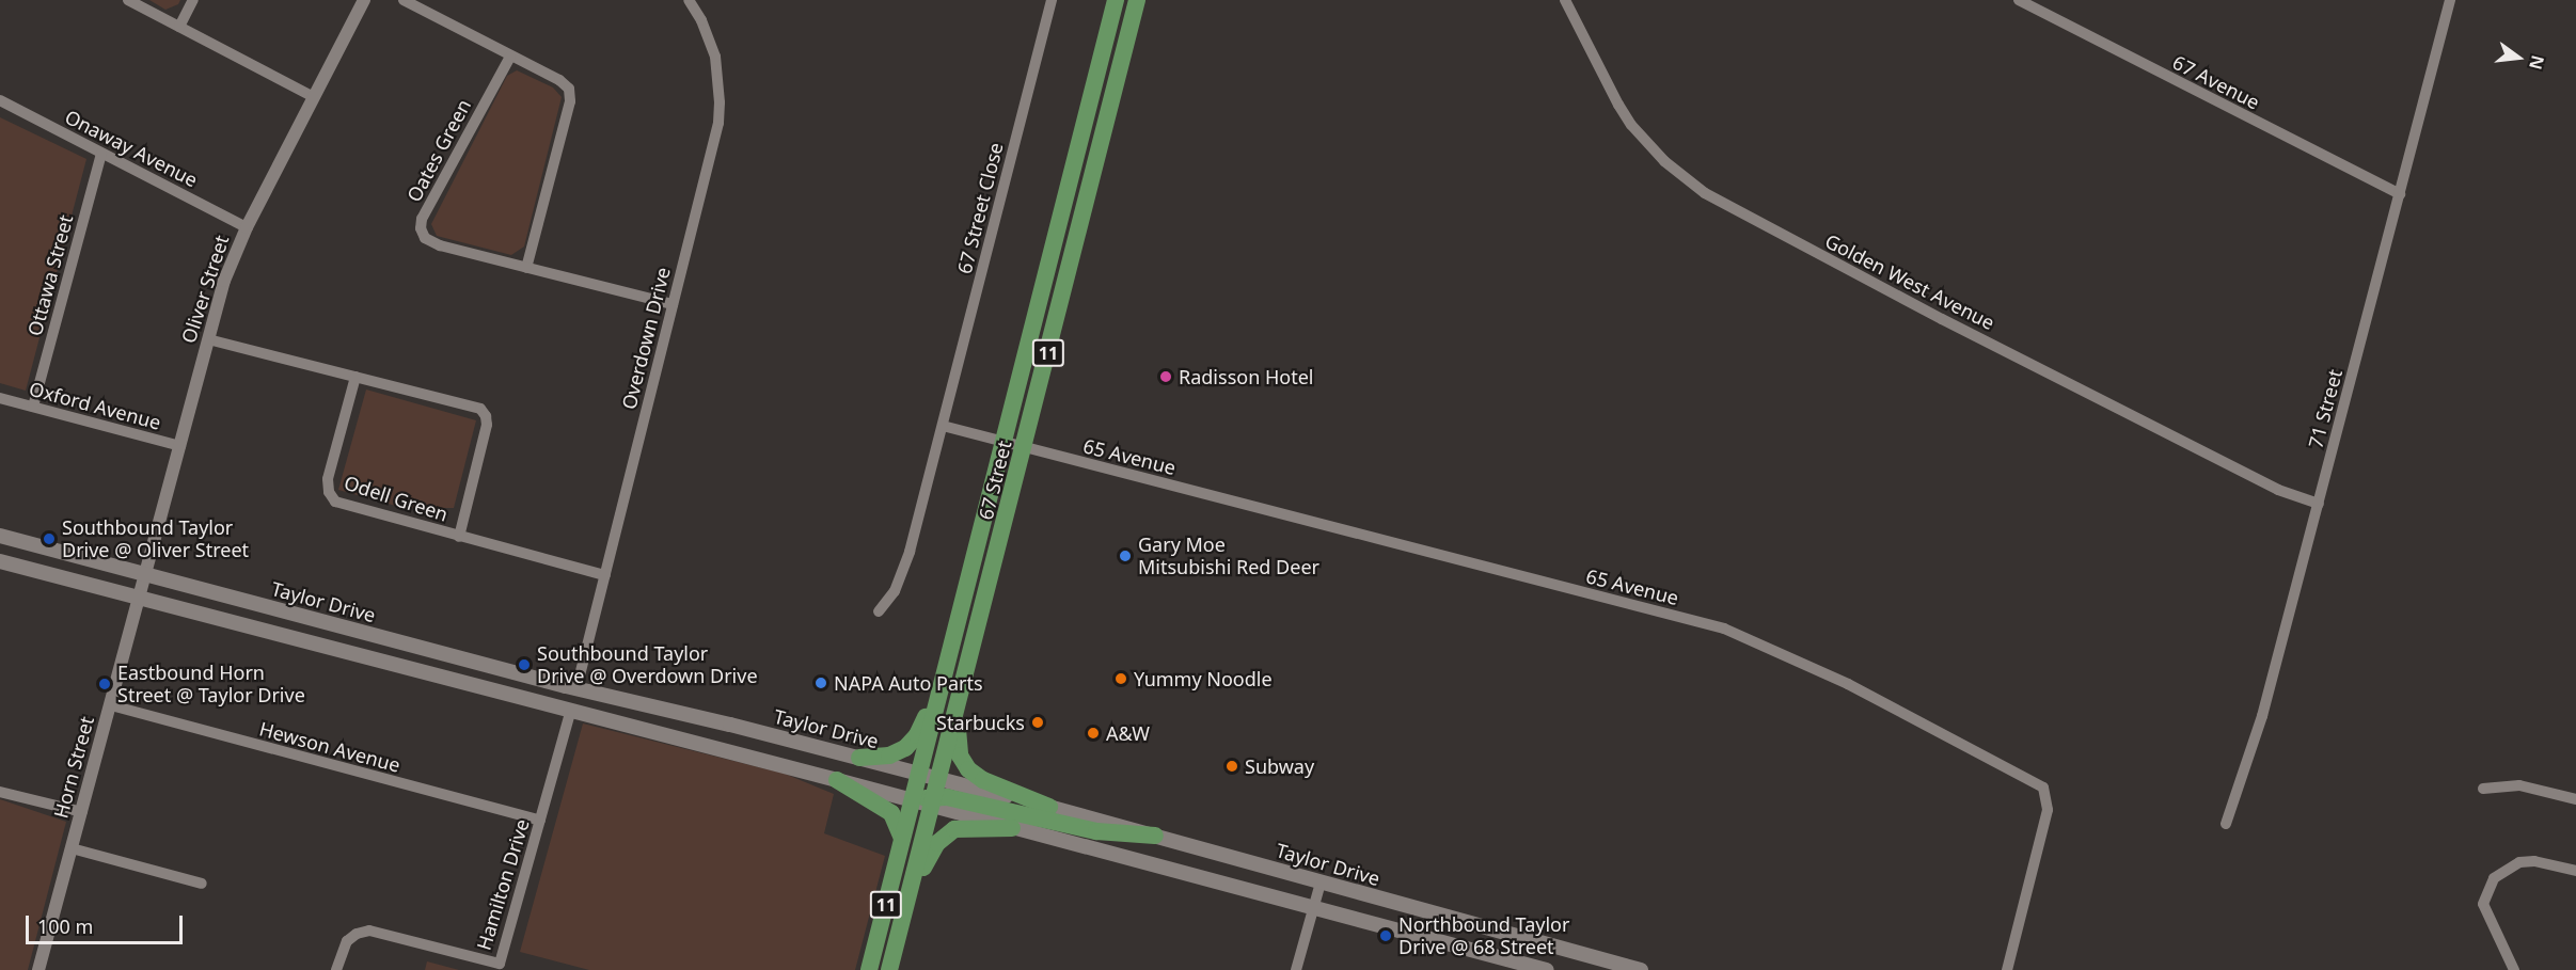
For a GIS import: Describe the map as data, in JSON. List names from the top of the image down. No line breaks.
{"streets":{"main road":["11","67 Street","Taylor Drive"],"street":["67 Avenue","Onaway Avenue","Oates Green","67 Street Close","Ottawa Street","Golden West Avenue","Oliver Street","Overdown Drive","Oxford Avenue","71 Street","65 Avenue","Odell Green","Hewson Avenue","Horn Street","Hamilton Drive"]},"crossings":[["67 Avenue","71 Street"],["Onaway Avenue","Ottawa Street"],["Onaway Avenue","Oliver Street"],["Oates Green","Overdown Drive"],["Ottawa Street","Oxford Avenue"],["Golden West Avenue","71 Street"],["Oliver Street","Oxford Avenue"],["Oliver Street","Odell Green"],["Oliver Street","Taylor Drive"],["Oliver Street","Horn Street"],["Overdown Drive","Odell Green"],["Overdown Drive","Taylor Drive"],["65 Avenue","67 Street"],["67 Street","Taylor Drive"],["Taylor Drive","Horn Street"],["Hewson Avenue","Horn Street"],["Hewson Avenue","Hamilton Drive"]],"places":["Radisson Hotel","Southbound Taylor Drive @ Oliver Street","Gary Moe Mitsubishi Red Deer","Southbound Taylor Drive @ Overdown Drive","Yummy Noodle","NAPA Auto Parts","Eastbound Horn Street @ Taylor Drive","Starbucks","A&W","Subway","Northbound Taylor Drive @ 68 Street"],"scale_bar":"100 m","north":"right"}
